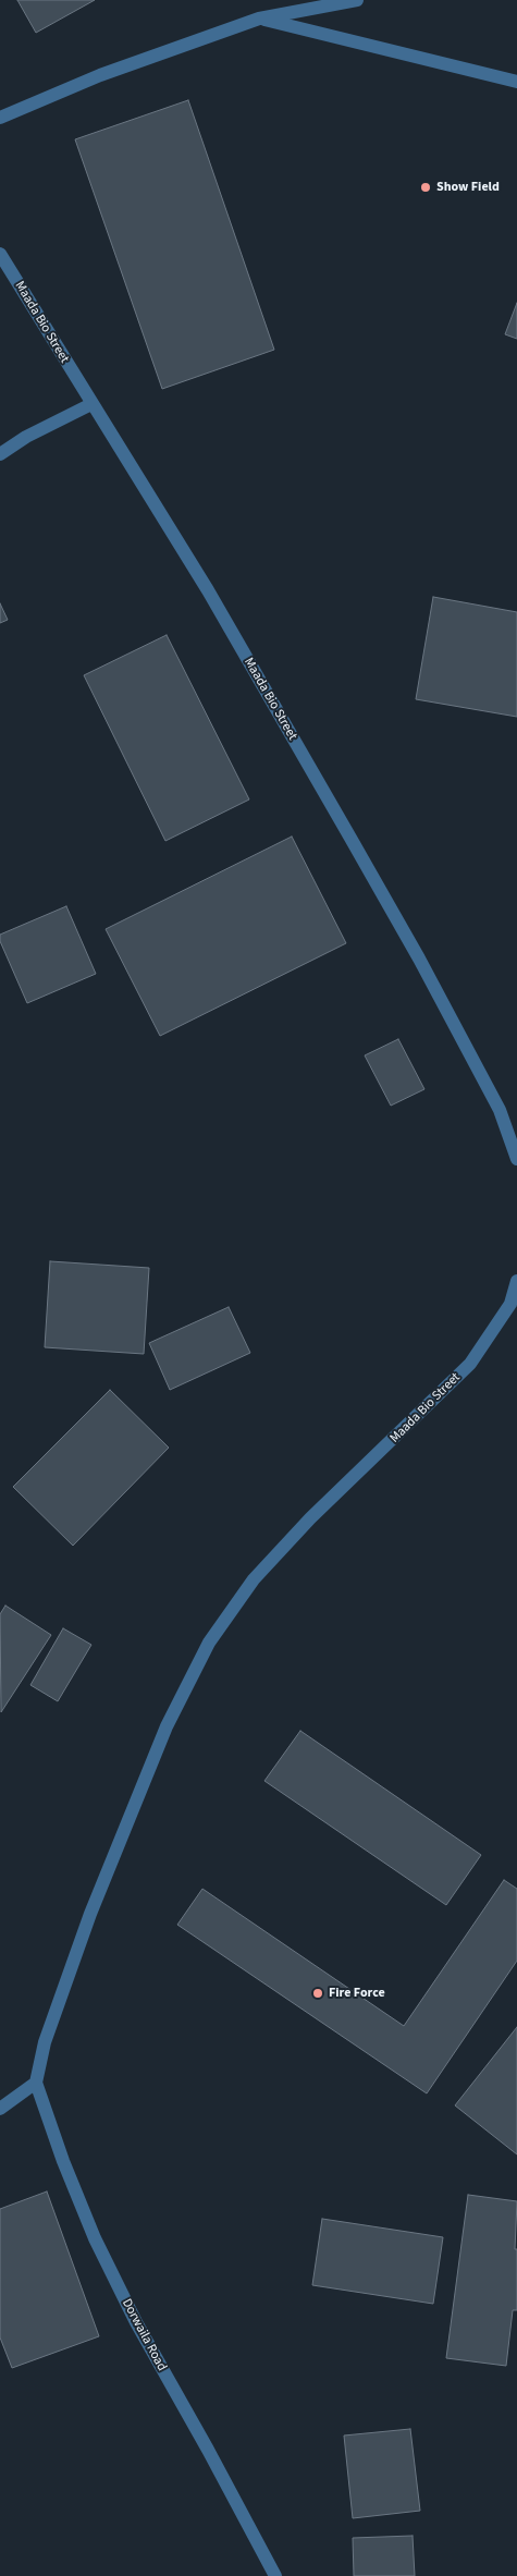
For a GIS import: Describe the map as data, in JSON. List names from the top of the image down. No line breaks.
{"streets":{"street":["Maada Bio Street","Dorwaila Road"]},"crossings":[["Maada Bio Street","Dorwaila Road"]],"places":["Show Field","Fire Force"]}
